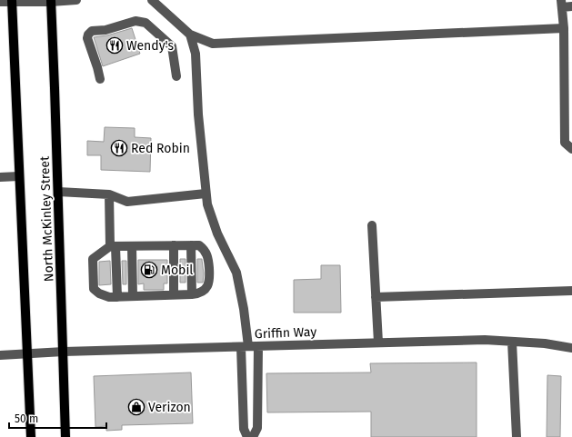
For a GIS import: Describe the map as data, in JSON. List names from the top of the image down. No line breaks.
{"streets":{"main road":["North McKinley Street"],"street":["Griffin Way"]},"crossings":[["North McKinley Street","Griffin Way"]],"places":{"restaurant":["Wendy's","Red Robin"],"fuel station":["Mobil"],"shop":["Verizon"]},"scale_bar":"50 m"}
